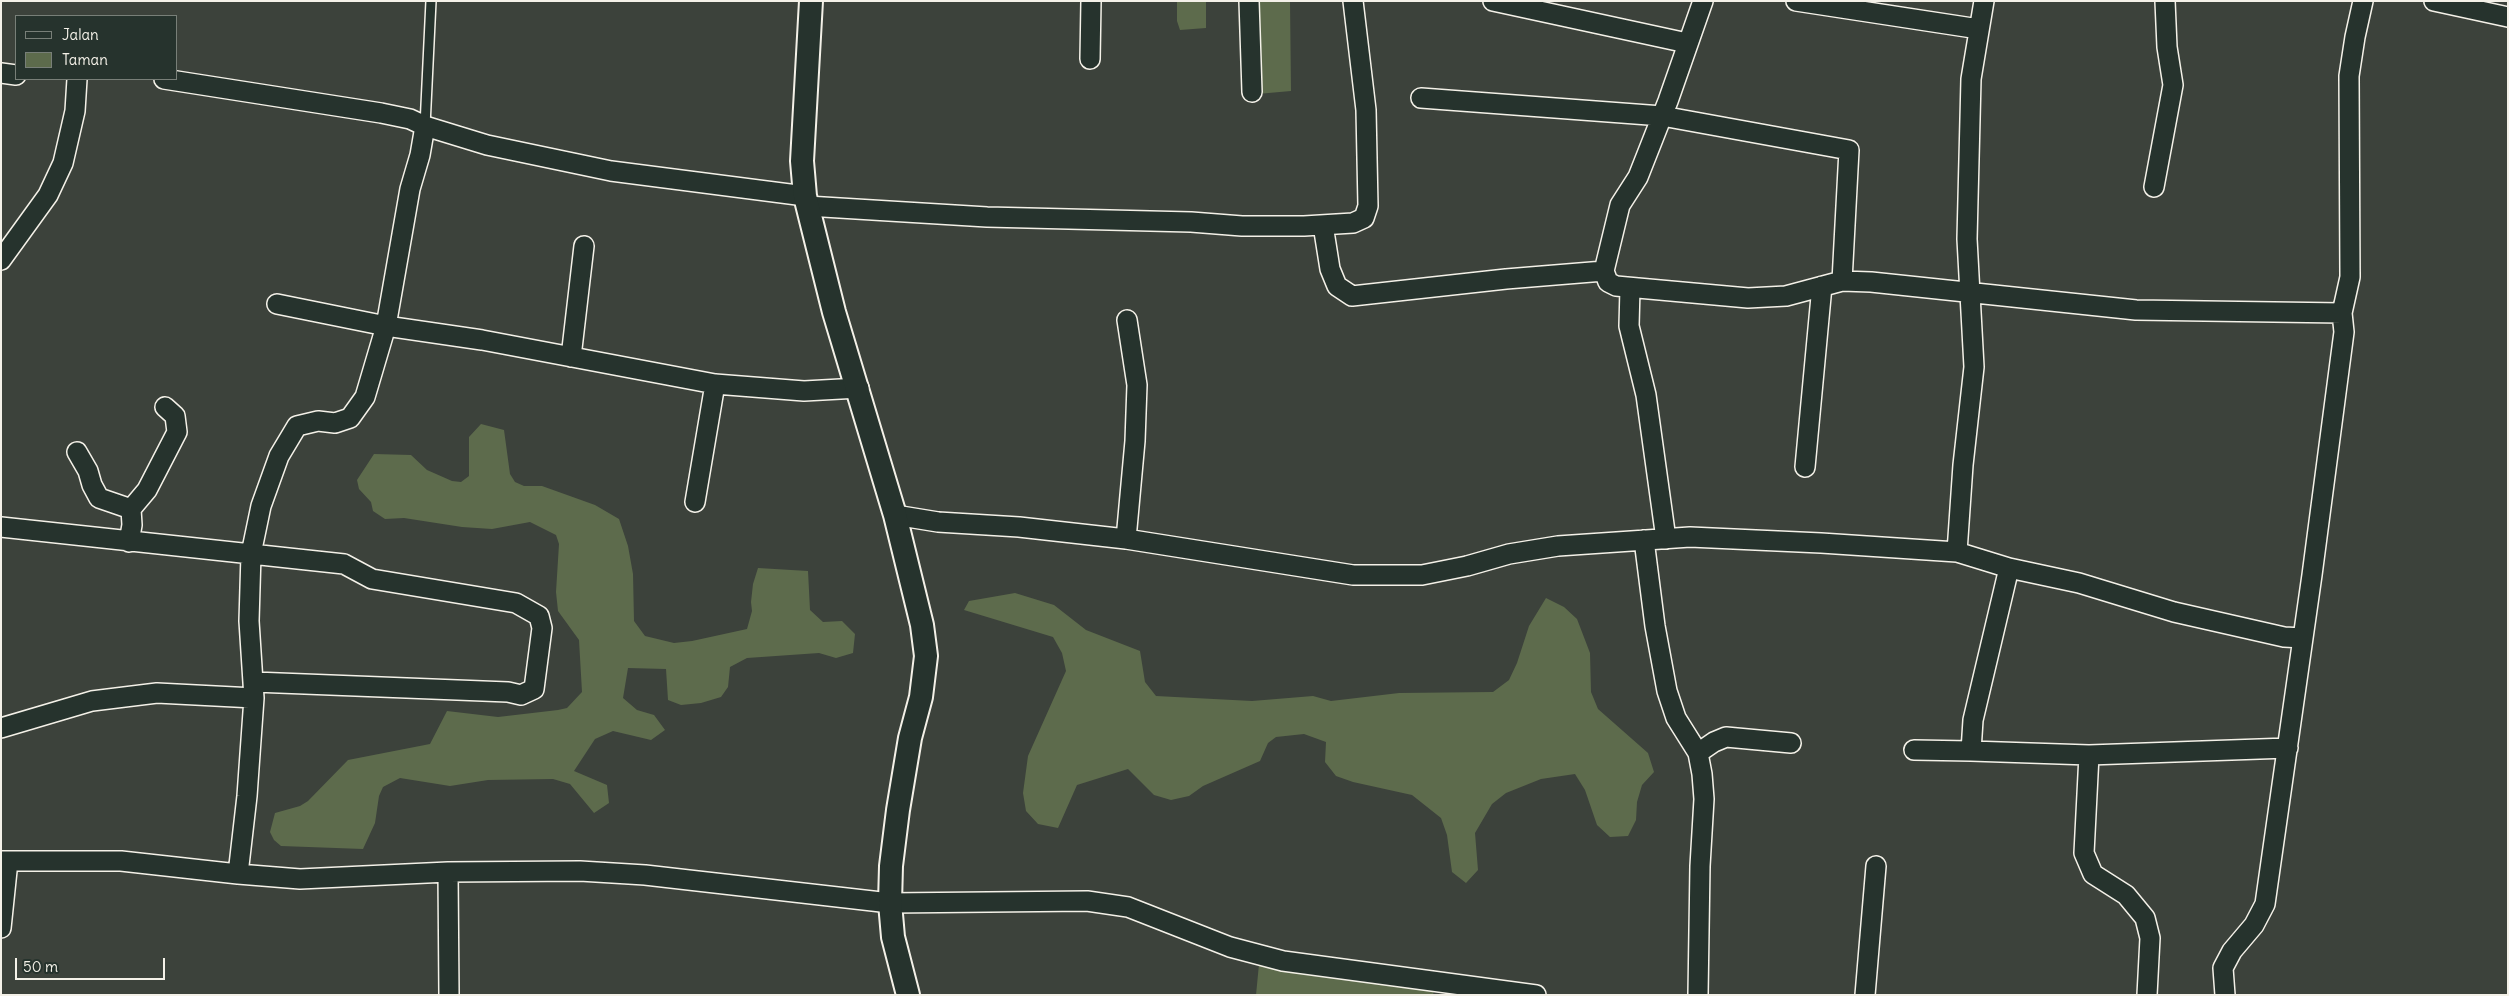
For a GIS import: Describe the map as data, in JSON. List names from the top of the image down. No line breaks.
{"legend":["Jalan","Taman"],"scale_bar":"50 m"}
